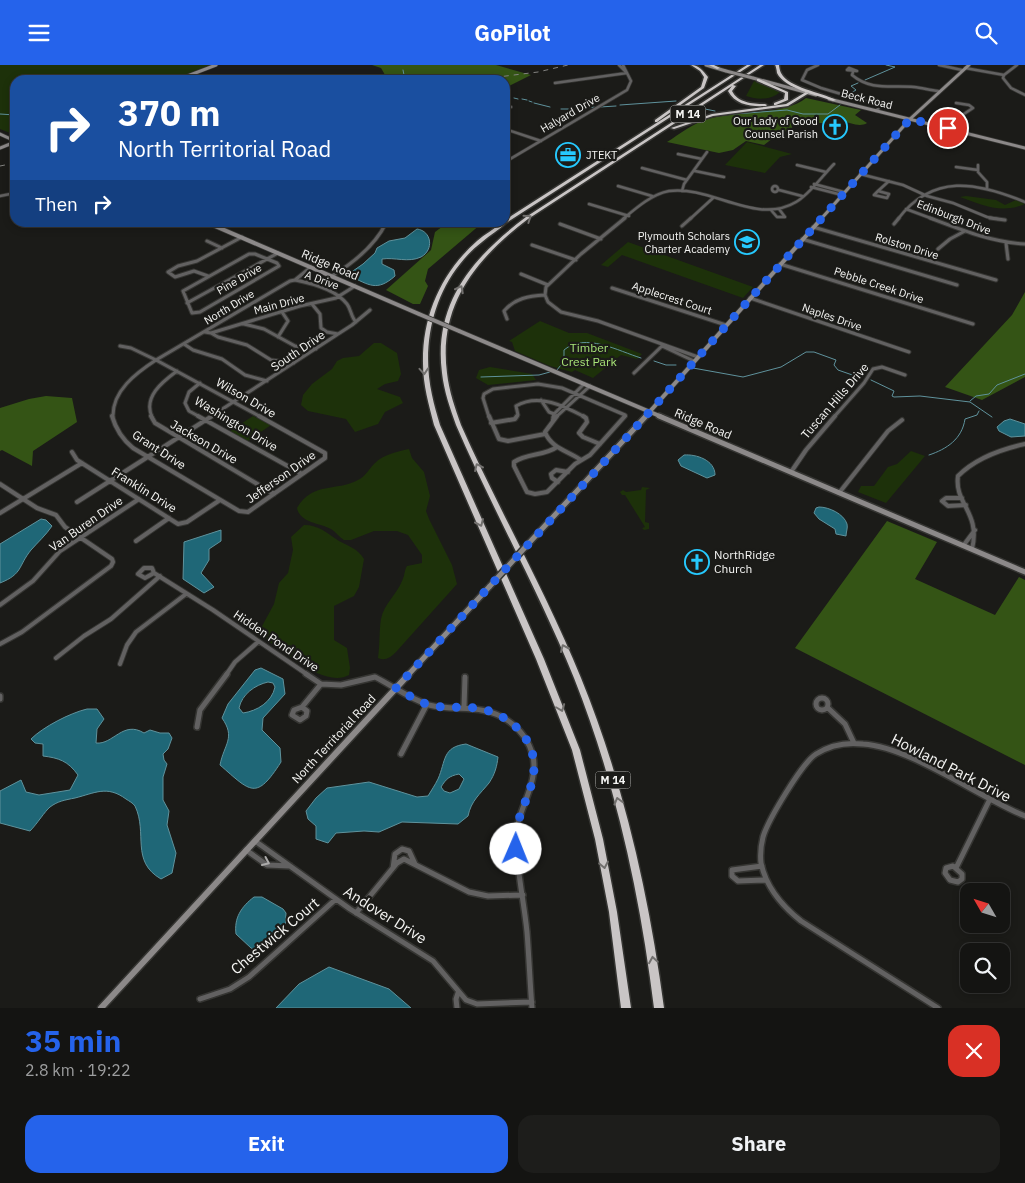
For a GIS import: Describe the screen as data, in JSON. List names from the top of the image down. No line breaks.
{"streets":{"highway":["M 14"],"main road":["Beck Road","Ridge Road","North Territorial Road"],"street":["Halyard Drive","Edinburgh Drive","Rolston Drive","Pine Drive","A Drive","Pebble Creek Drive","Applecrest Court","Main Drive","North Drive","Naples Drive","South Drive","Wilson Drive","Tuscan Hills Drive","Washington Drive","Jackson Drive","Grant Drive","Jefferson Drive","Franklin Drive","Van Buren Drive","Hidden Pond Drive","Howland Park Drive","Andover Drive","Chestwick Court"]},"crossings":[["Beck Road","North Territorial Road"],["Rolston Drive","North Territorial Road"],["Ridge Road","Main Drive"],["Ridge Road","North Drive"],["Ridge Road","Tuscan Hills Drive"],["Ridge Road","North Territorial Road"],["A Drive","Main Drive"],["A Drive","North Drive"],["A Drive","South Drive"],["Pebble Creek Drive","North Territorial Road"],["Applecrest Court","North Territorial Road"],["Main Drive","North Drive"],["North Drive","Wilson Drive"],["North Drive","Grant Drive"],["Naples Drive","North Territorial Road"],["South Drive","Wilson Drive"],["South Drive","Washington Drive"],["South Drive","Jackson Drive"],["South Drive","Grant Drive"],["South Drive","Franklin Drive"],["Wilson Drive","Washington Drive"],["Wilson Drive","Jackson Drive"],["Wilson Drive","Grant Drive"],["Wilson Drive","Jefferson Drive"],["Washington Drive","Jefferson Drive"],["Jackson Drive","Jefferson Drive"],["Grant Drive","Jefferson Drive"],["Grant Drive","Franklin Drive"],["Franklin Drive","Van Buren Drive"],["Hidden Pond Drive","North Territorial Road"],["North Territorial Road","Andover Drive"],["Andover Drive","Chestwick Court"]],"parks":["Timber Crest Park"],"places":{"church":["Our Lady of Good Counsel Parish","NorthRidge Church"],"office":["JTEKT"],"school or university":["Plymouth Scholars Charter Academy"]},"north":"top left","page":{"header":"GoPilot","turn":["370 m","North Territorial Road"],"then":"Then","heading":["35 min","2.8 km · 19:22"],"buttons":["Exit","Share"]}}
